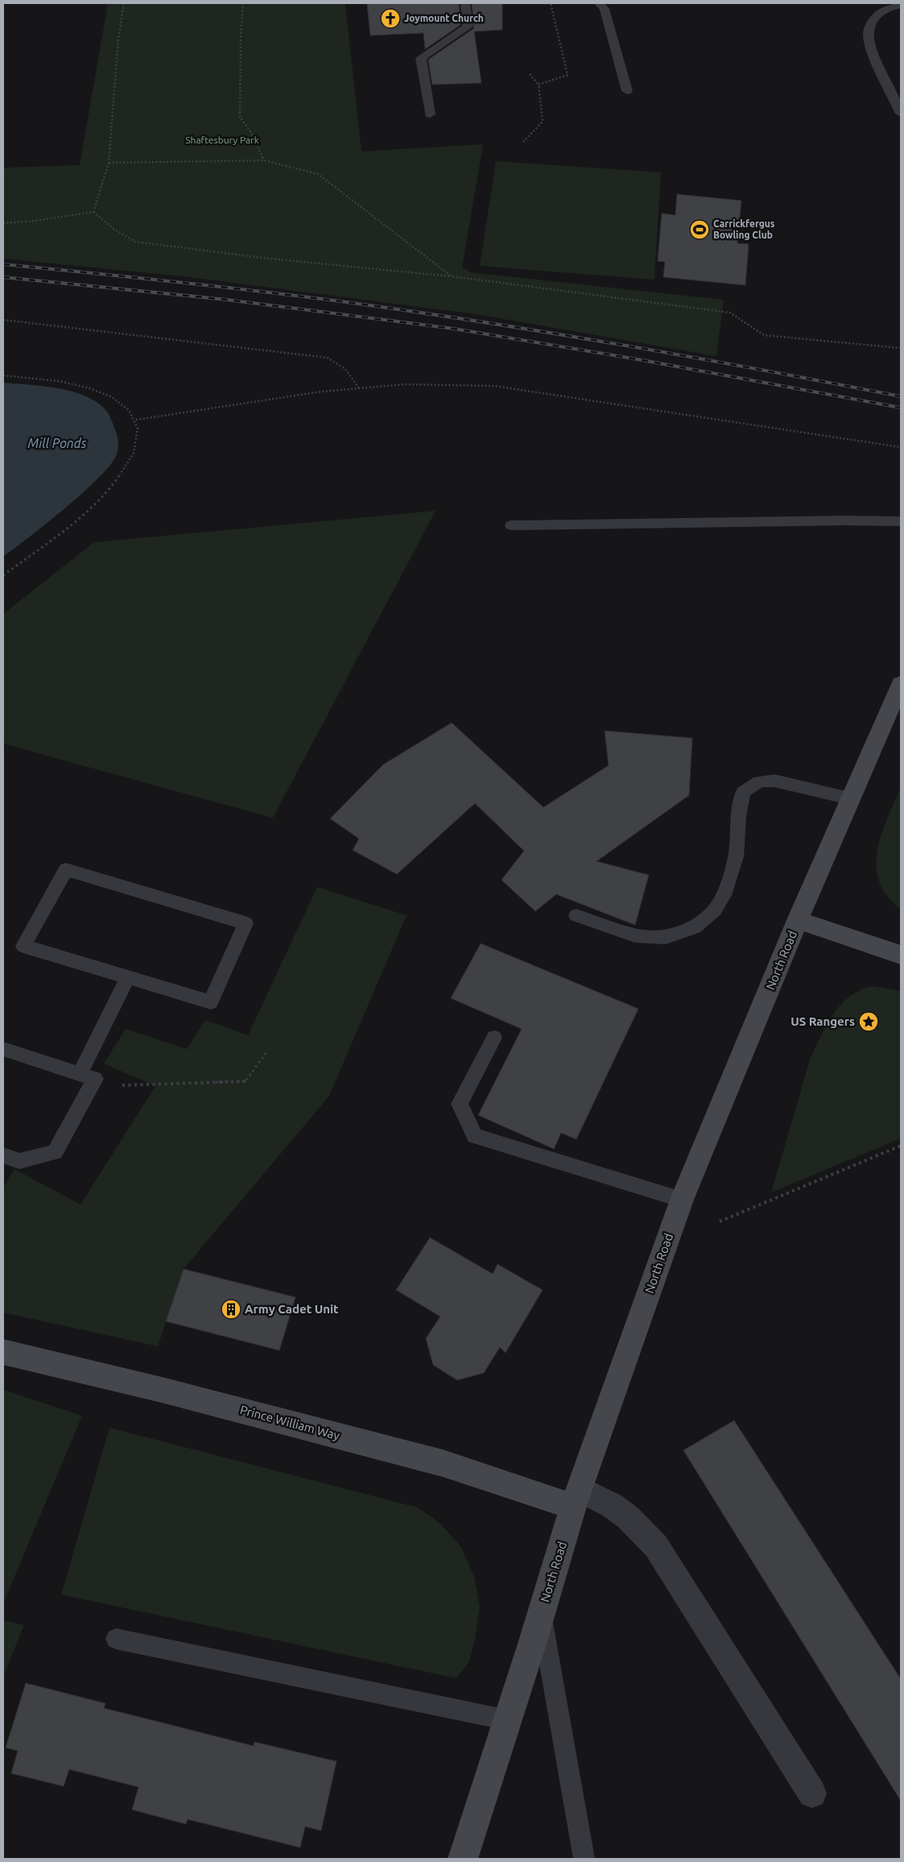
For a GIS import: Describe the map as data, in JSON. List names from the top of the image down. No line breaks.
{"streets":{"street":["North Road","Prince William Way"]},"crossings":[["North Road","Prince William Way"]],"water":["Mill Ponds"],"parks":["Shaftesbury Park"],"places":{"church":["Joymount Church"],"sports":["Carrickfergus Bowling Club"],"place":["US Rangers"],"building":["Army Cadet Unit"]}}
